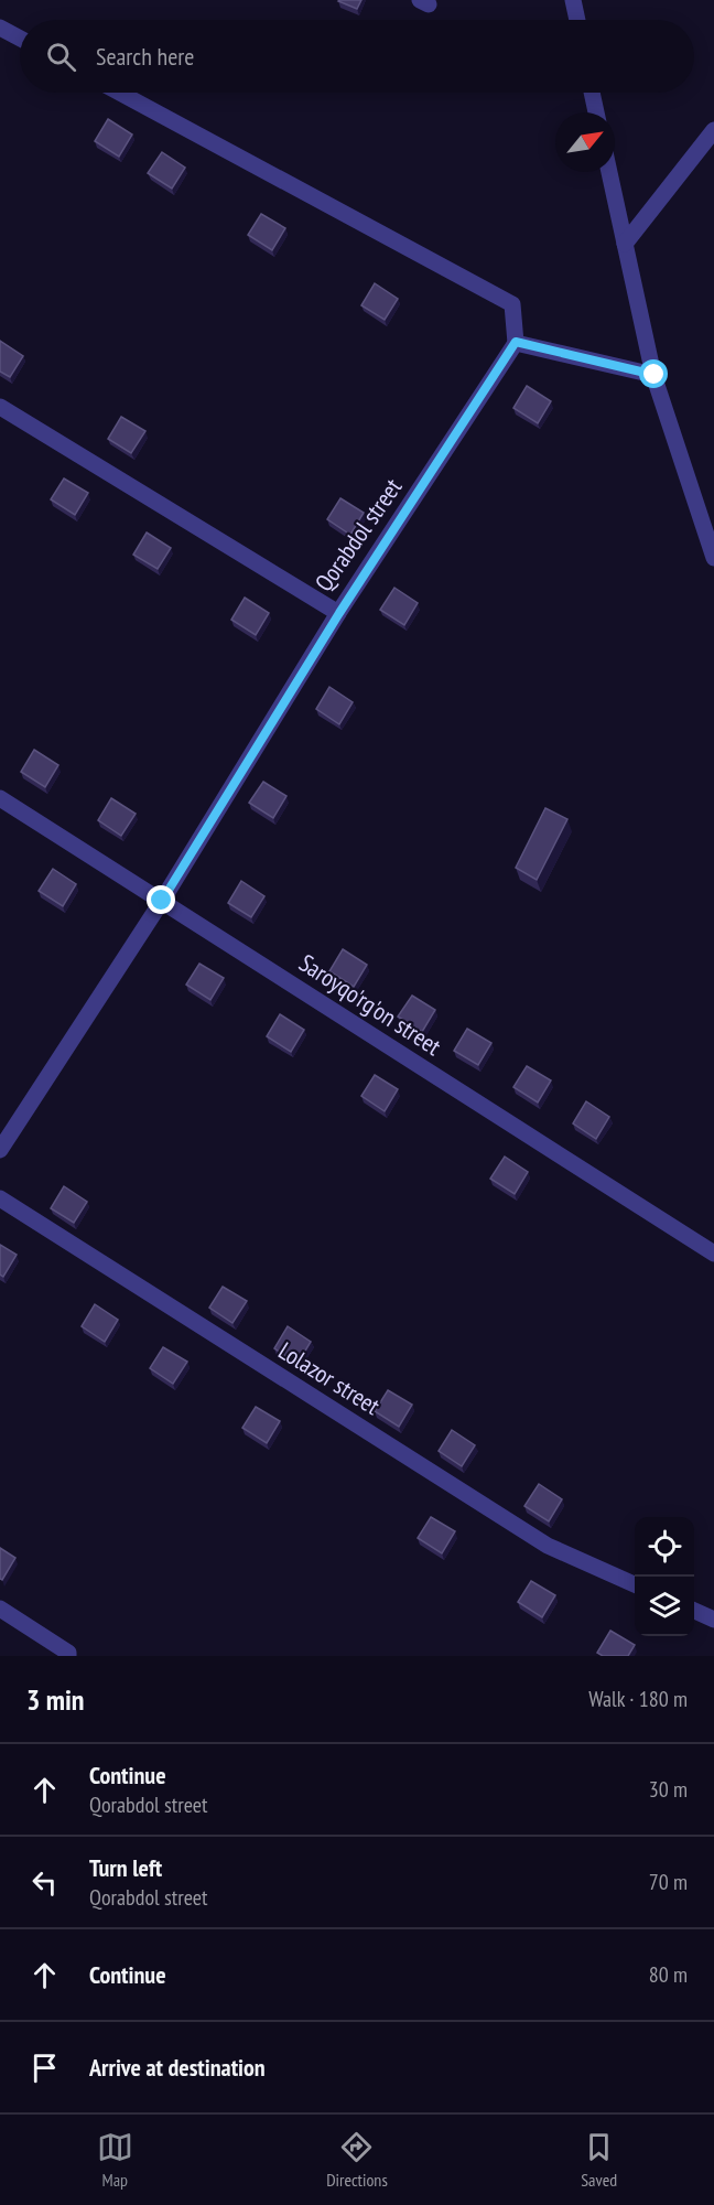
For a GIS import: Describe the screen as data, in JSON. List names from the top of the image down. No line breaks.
{"streets":{"street":["Qorabdol street","Saroyqo'rg'on street","Lolazor street"]},"north":"top right","page":{"search":"Search here","heading":["3 min","Walk · 180 m"],"list":[["Continue","Qorabdol street","30 m"],["Turn left","Qorabdol street","70 m"],["Continue","80 m"],"Arrive at destination"],"nav":["Map","Directions","Saved"]}}
